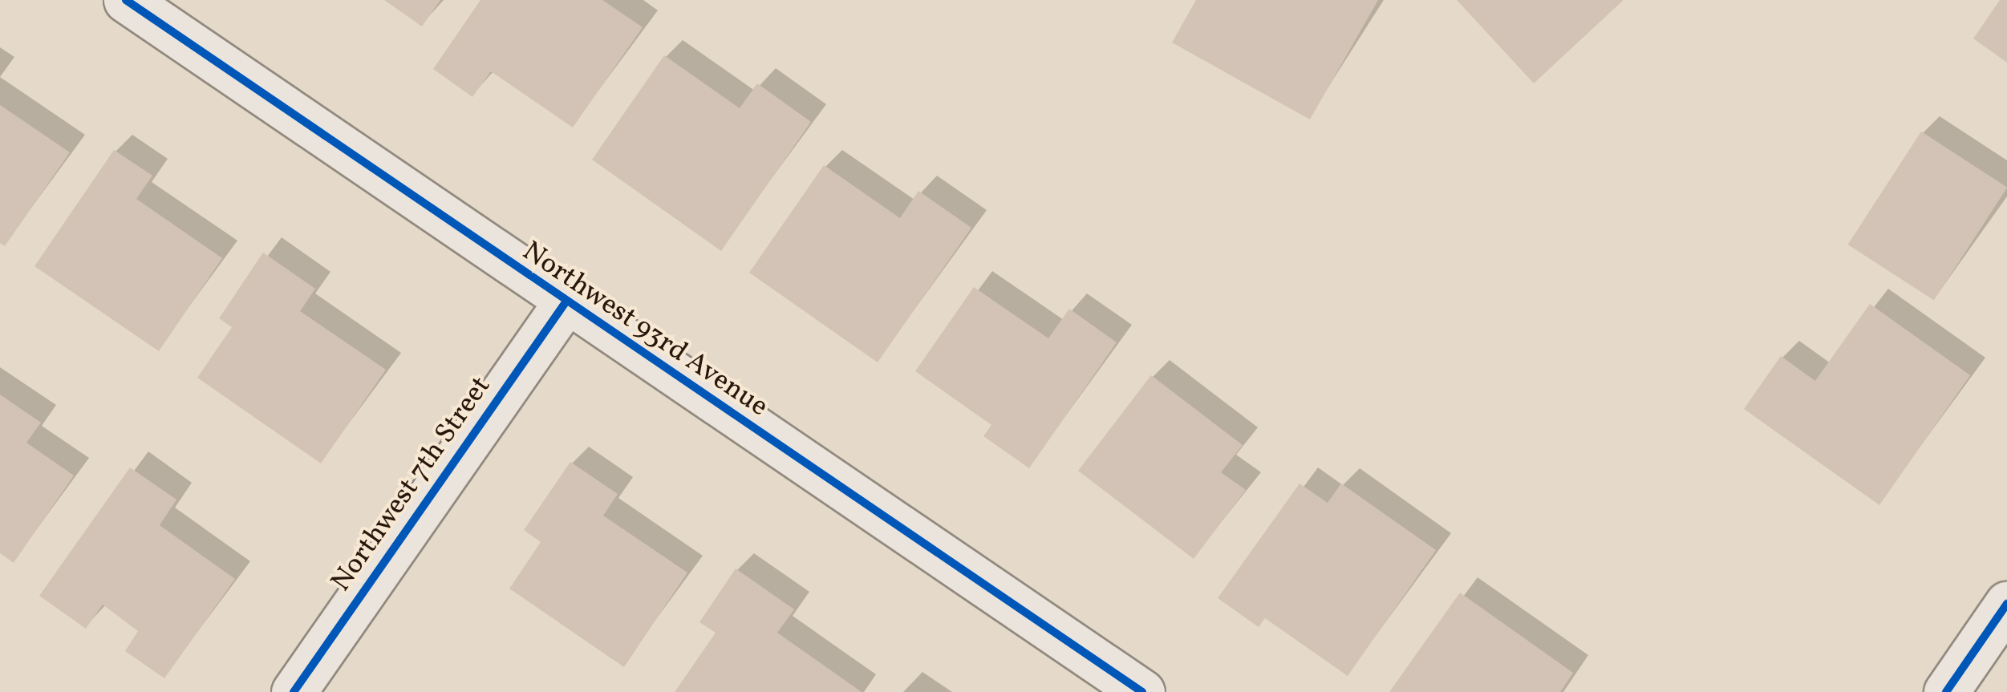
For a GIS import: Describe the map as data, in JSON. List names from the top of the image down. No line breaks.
{"streets":{"street":["Northwest 93rd Avenue","Northwest 7th Street"]},"crossings":[["Northwest 93rd Avenue","Northwest 7th Street"]]}
